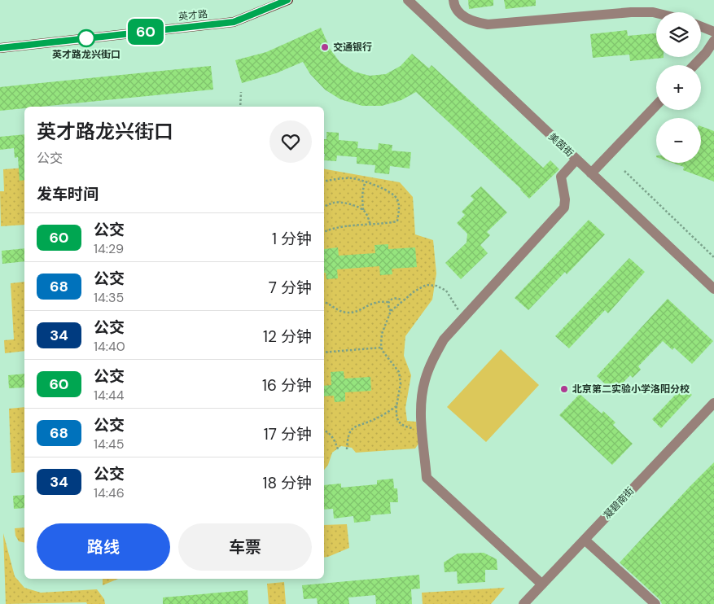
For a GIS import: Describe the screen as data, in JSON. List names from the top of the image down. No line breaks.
{"streets":{"main road":["英才路"],"street":["美茵街","凝碧南街"]},"places":["英才路龙兴街口","交通银行","北京第二实验小学洛阳分校"],"lines":["bus line 60"],"page":{"on_map":"60","map_buttons":["+","−"],"heading":[["英才路龙兴街口","公交"],"发车时间"],"list":[{"mark":"60","name":"公交","note":"14:29","value":"1 分钟"},{"mark":"68","name":"公交","note":"14:35","value":"7 分钟"},{"mark":"34","name":"公交","note":"14:40","value":"12 分钟"},{"mark":"60","name":"公交","note":"14:44","value":"16 分钟"},{"mark":"68","name":"公交","note":"14:45","value":"17 分钟"},{"mark":"34","name":"公交","note":"14:46","value":"18 分钟"}],"buttons":["路线","车票"]}}
